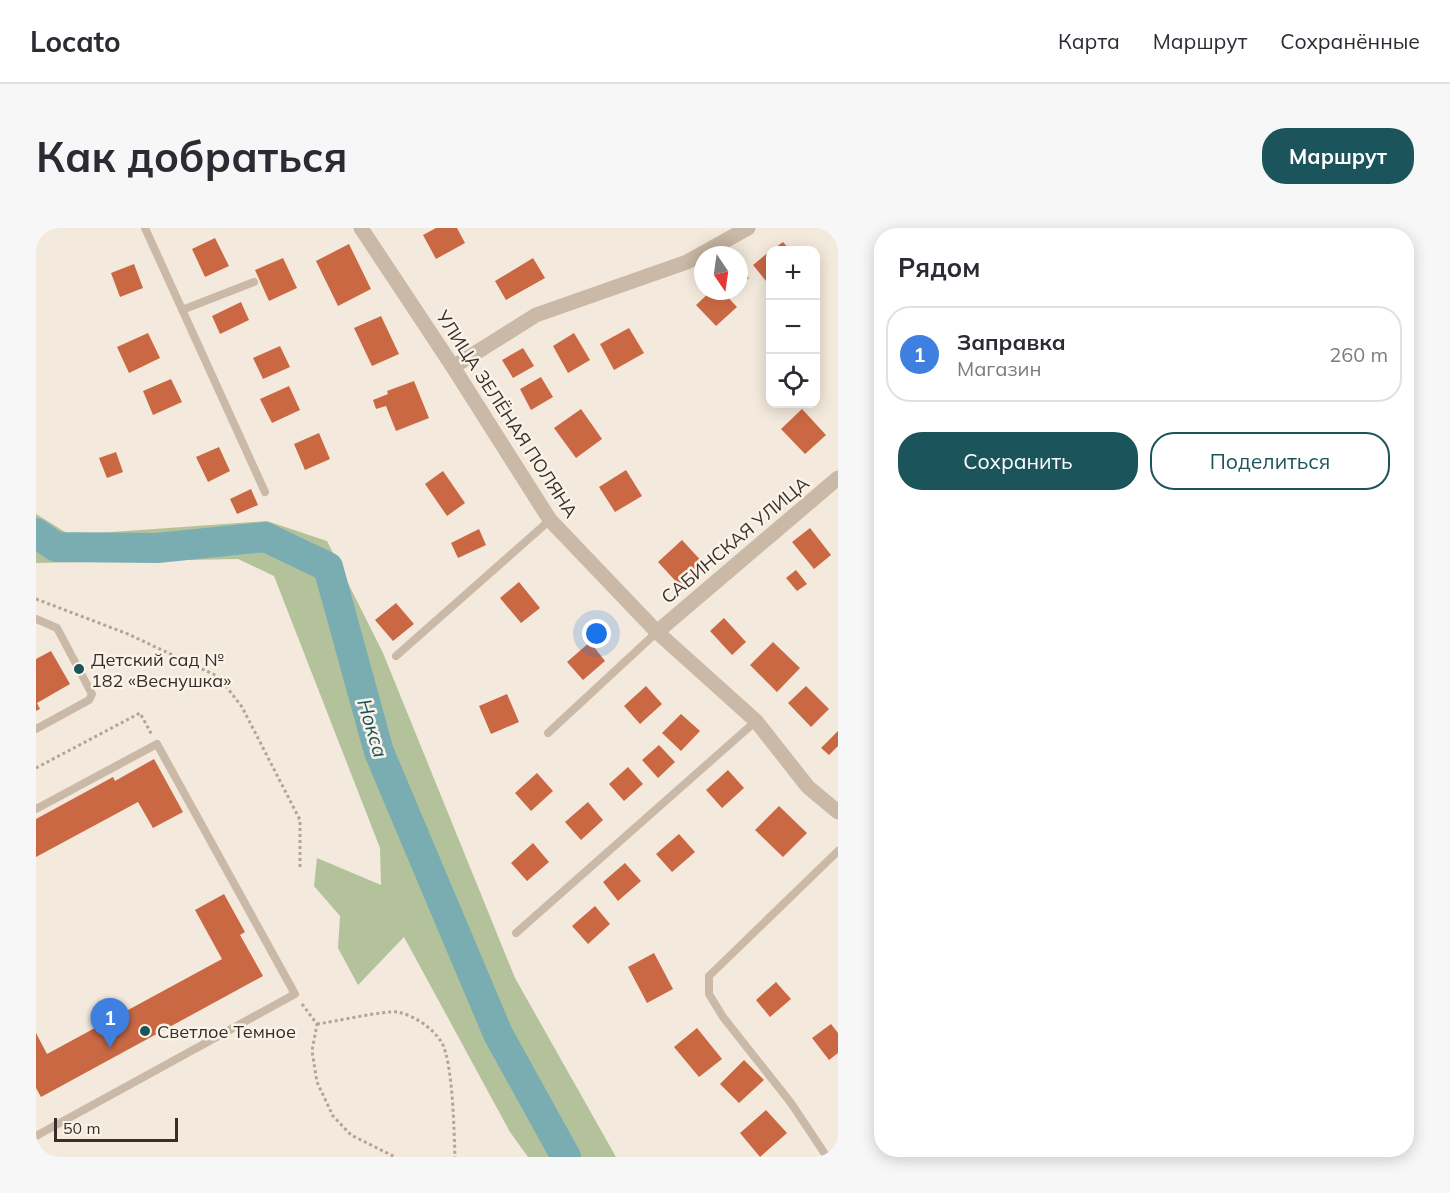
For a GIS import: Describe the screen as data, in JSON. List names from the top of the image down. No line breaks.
{"streets":{"street":["УЛИЦА ЗЕЛЁНАЯ ПОЛЯНА","САБИНСКАЯ УЛИЦА"]},"crossings":[["УЛИЦА ЗЕЛЁНАЯ ПОЛЯНА","САБИНСКАЯ УЛИЦА"]],"water":["Нокса"],"places":["Детский сад № 182 «Веснушка»","Светлое Темное"],"scale_bar":"50 m","north":"bottom","page":{"header":"Locato","nav":["Карта","Маршрут","Сохранённые"],"buttons":["Маршрут",["Сохранить","Поделиться"]],"title":"Как добраться","heading":"Рядом","map_buttons":["+","−"],"list":[{"mark":"1","name":"Заправка","note":"Магазин","value":"260 m"}],"pins":"1","scale":"50 m"}}
